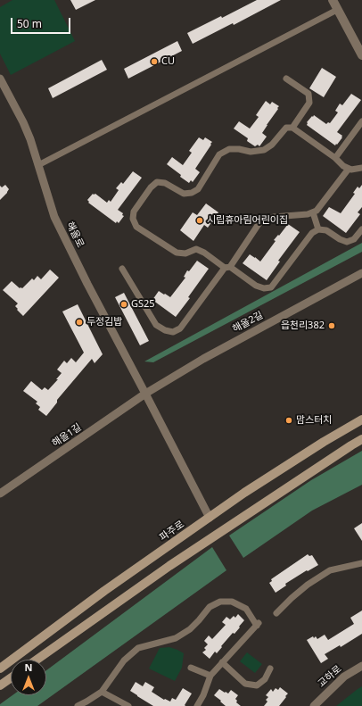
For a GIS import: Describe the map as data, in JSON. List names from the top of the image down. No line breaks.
{"streets":{"main road":["파주로"],"street":["해올로","해올2길","해올1길","교하로"]},"crossings":[["해올로","해올2길"],["해올로","해올1길"],["해올로","파주로"],["해올2길","해올1길"]],"places":["CU","시립휴아림어린이집","GS25","두정김밥","읍천리382","맘스터치"],"scale_bar":"50 m","north":"top"}
